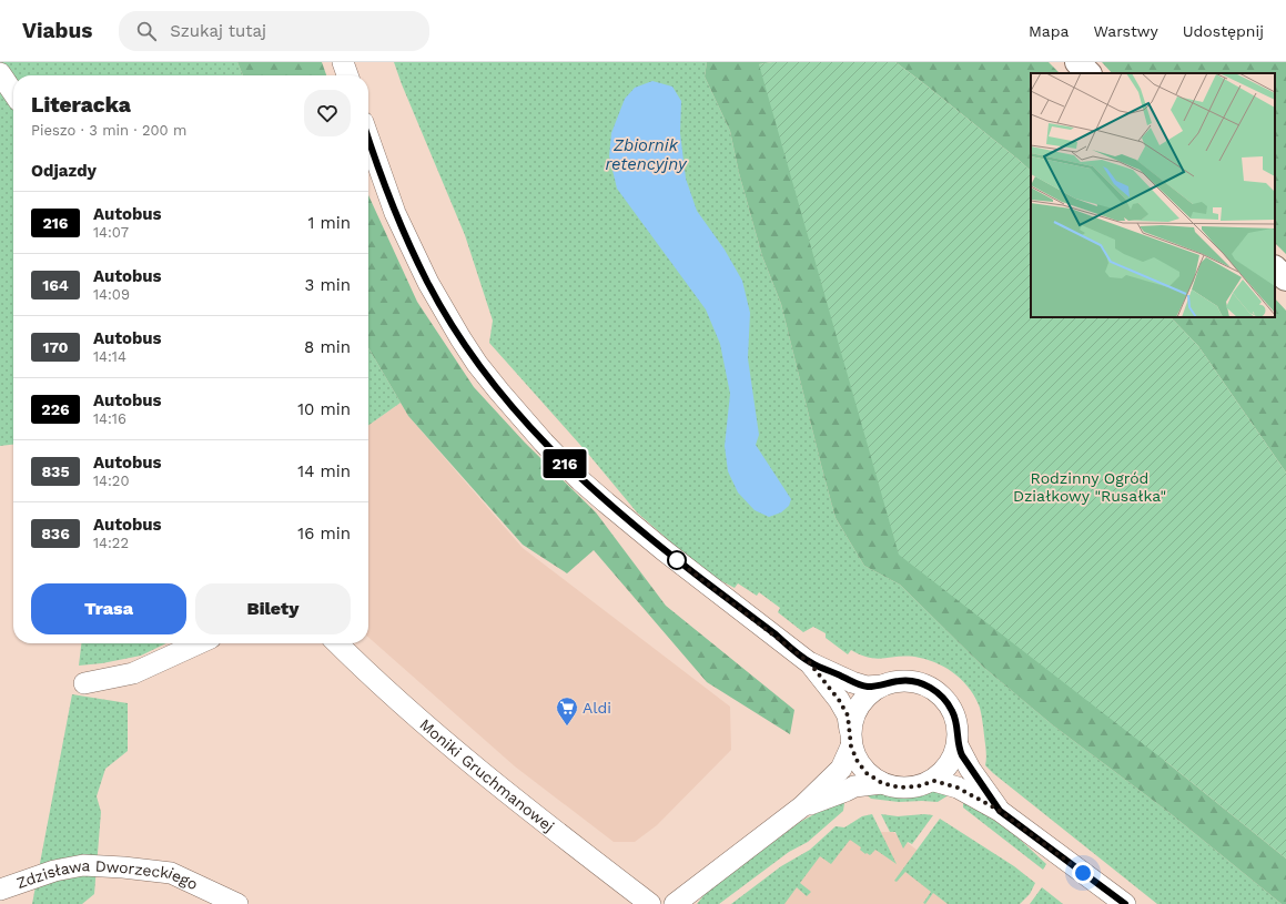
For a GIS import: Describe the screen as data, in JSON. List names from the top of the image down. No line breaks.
{"streets":{"street":["Moniki Gruchmanowej","Zdzisława Dworzeckiego"]},"water":["Zbiornik retencyjny"],"parks":["Rodzinny Ogród Działkowy \"Rusałka\""],"places":{"supermarket":["Aldi"]},"lines":["bus line 216"],"page":{"header":"Viabus","search":"Szukaj tutaj","nav":["Mapa","Warstwy","Udostępnij"],"on_map":"216","heading":[["Literacka","Pieszo · 3 min · 200 m"],"Odjazdy"],"list":[{"mark":"216","name":"Autobus","note":"14:07","value":"1 min"},{"mark":"164","name":"Autobus","note":"14:09","value":"3 min"},{"mark":"170","name":"Autobus","note":"14:14","value":"8 min"},{"mark":"226","name":"Autobus","note":"14:16","value":"10 min"},{"mark":"835","name":"Autobus","note":"14:20","value":"14 min"},{"mark":"836","name":"Autobus","note":"14:22","value":"16 min"}],"buttons":["Trasa","Bilety"]}}
